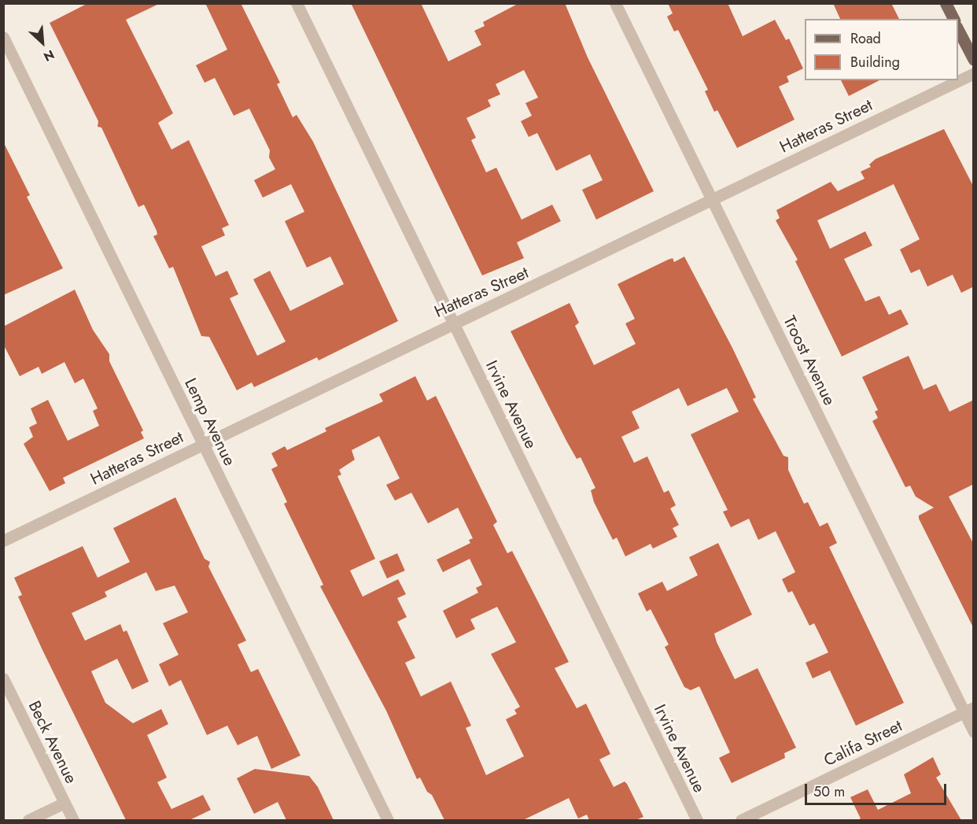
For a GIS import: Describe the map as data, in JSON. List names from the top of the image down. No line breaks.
{"streets":{"street":["Hatteras Street","Troost Avenue","Irvine Avenue","Lemp Avenue","Beck Avenue","Califa Street"]},"crossings":[["Hatteras Street","Troost Avenue"],["Hatteras Street","Irvine Avenue"],["Hatteras Street","Lemp Avenue"],["Troost Avenue","Califa Street"]],"legend":["Road","Building"],"scale_bar":"50 m","north":"bottom right"}
